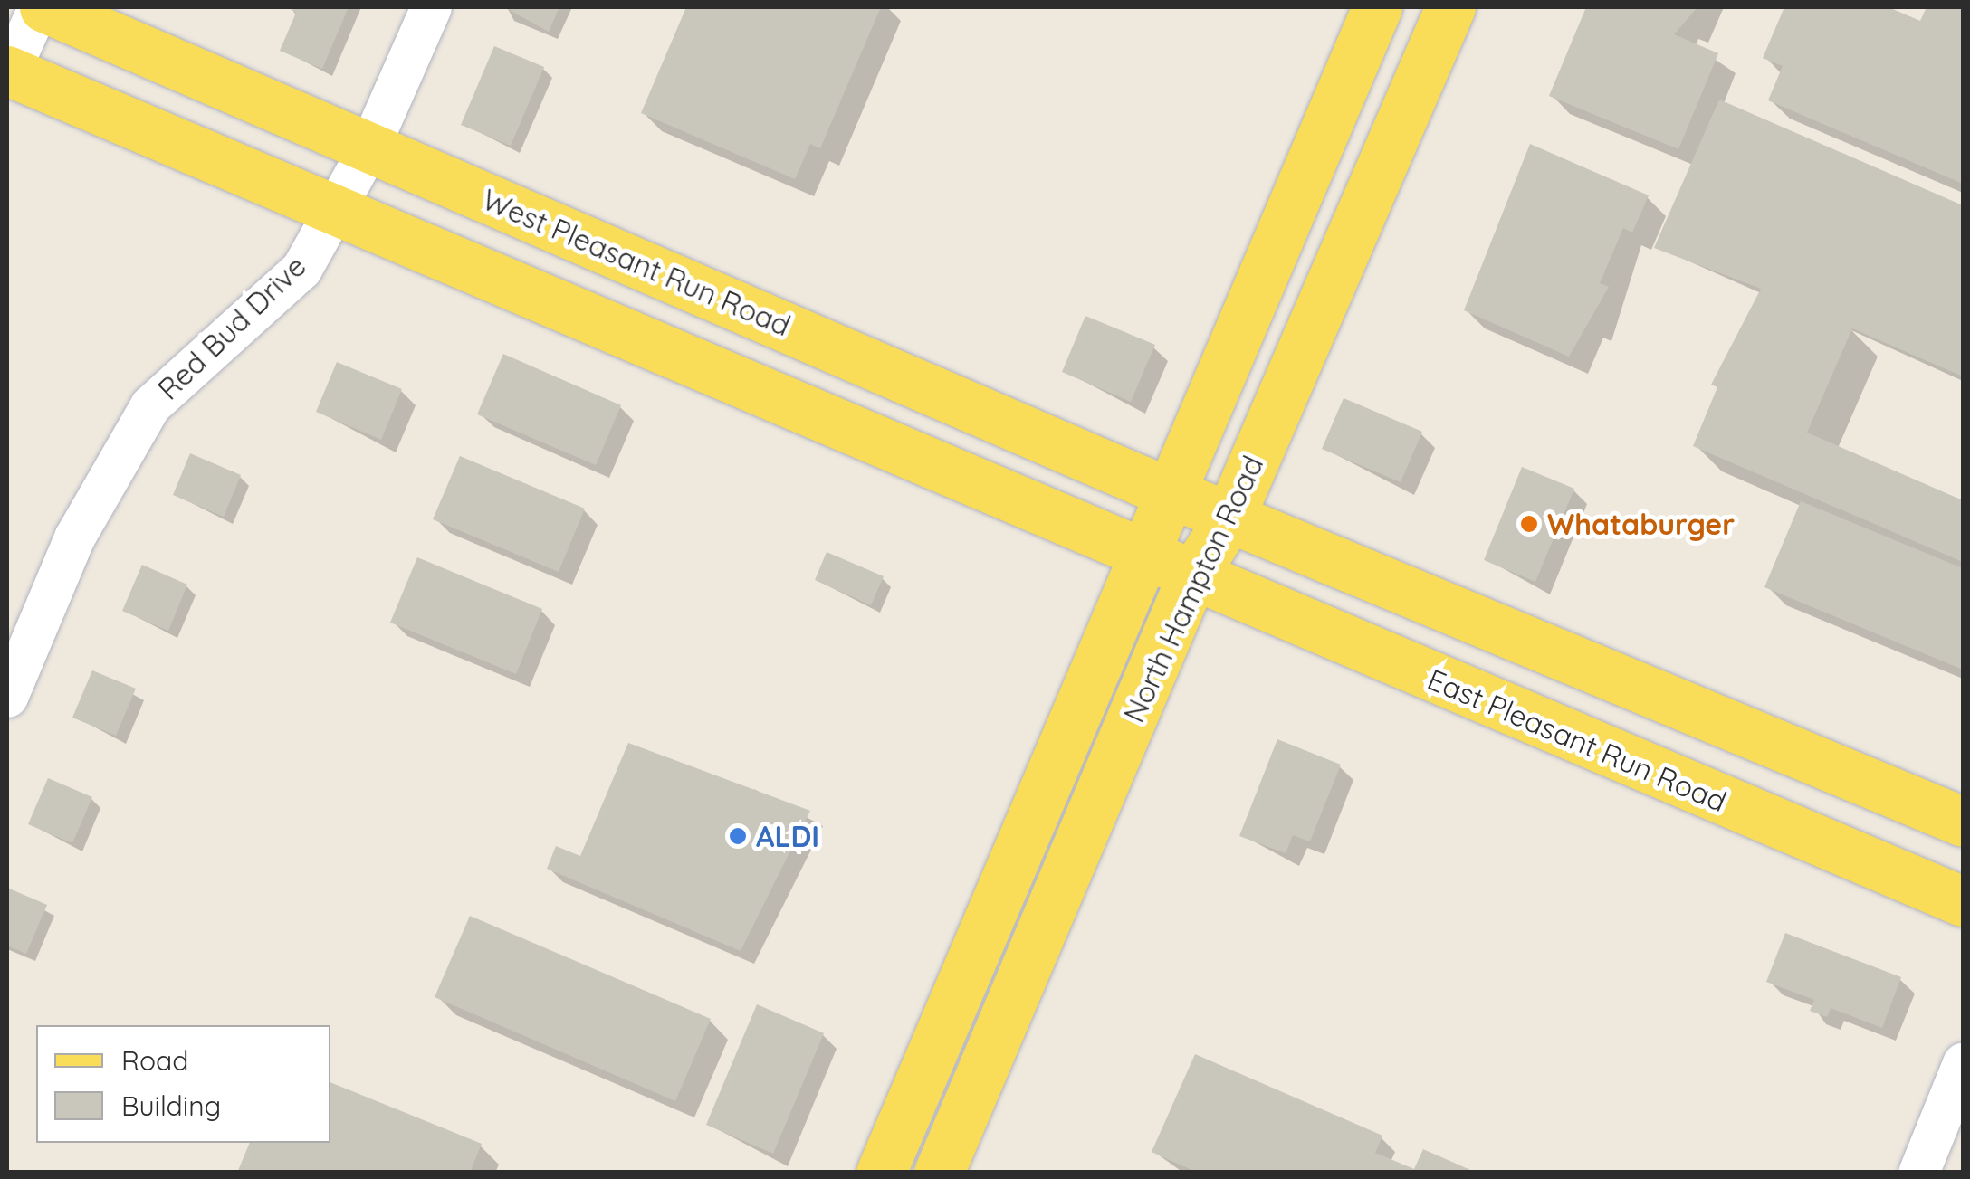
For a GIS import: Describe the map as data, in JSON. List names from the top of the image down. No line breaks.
{"streets":{"main road":["West Pleasant Run Road","North Hampton Road","East Pleasant Run Road"],"street":["Red Bud Drive"]},"crossings":[["West Pleasant Run Road","Red Bud Drive"],["West Pleasant Run Road","North Hampton Road"],["North Hampton Road","East Pleasant Run Road"]],"places":["Whataburger","ALDI"],"legend":["Road","Building"]}
